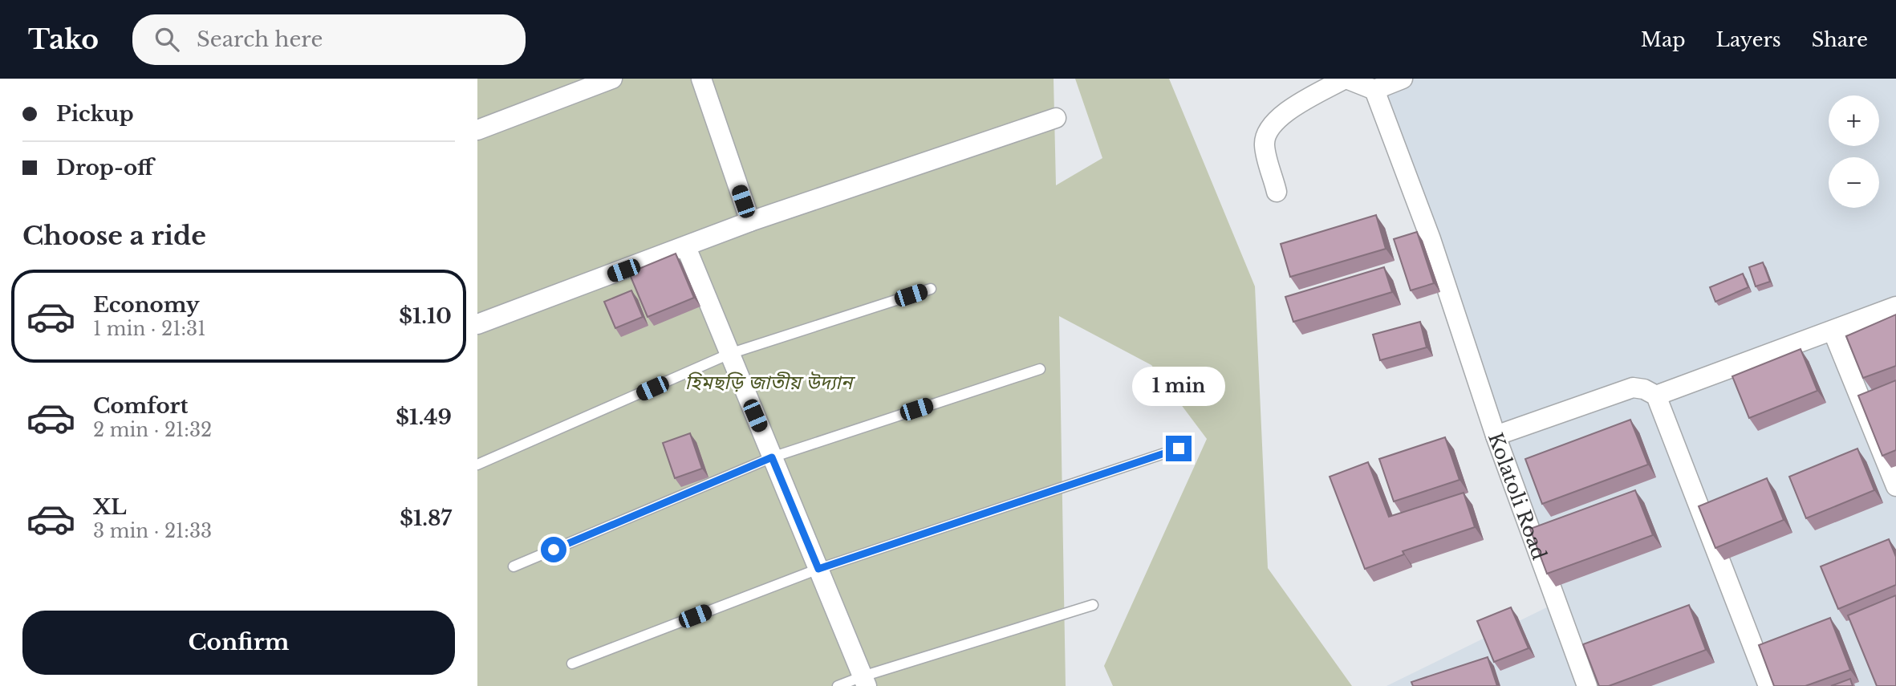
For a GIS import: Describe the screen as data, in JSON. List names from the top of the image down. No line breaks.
{"streets":{"street":["Kolatoli Road"]},"parks":["হিমছড়ি জাতীয় উদ্যান"],"page":{"header":"Tako","search":"Search here","nav":["Map","Layers","Share"],"banner":["Pickup","Drop-off"],"map_buttons":["+","−"],"heading":"Choose a ride","list":[{"name":"Economy","note":"1 min · 21:31","value":"$1.10"},{"name":"Comfort","note":"2 min · 21:32","value":"$1.49"},{"name":"XL","note":"3 min · 21:33","value":"$1.87"}],"bubble":"1 min","buttons":"Confirm"}}
